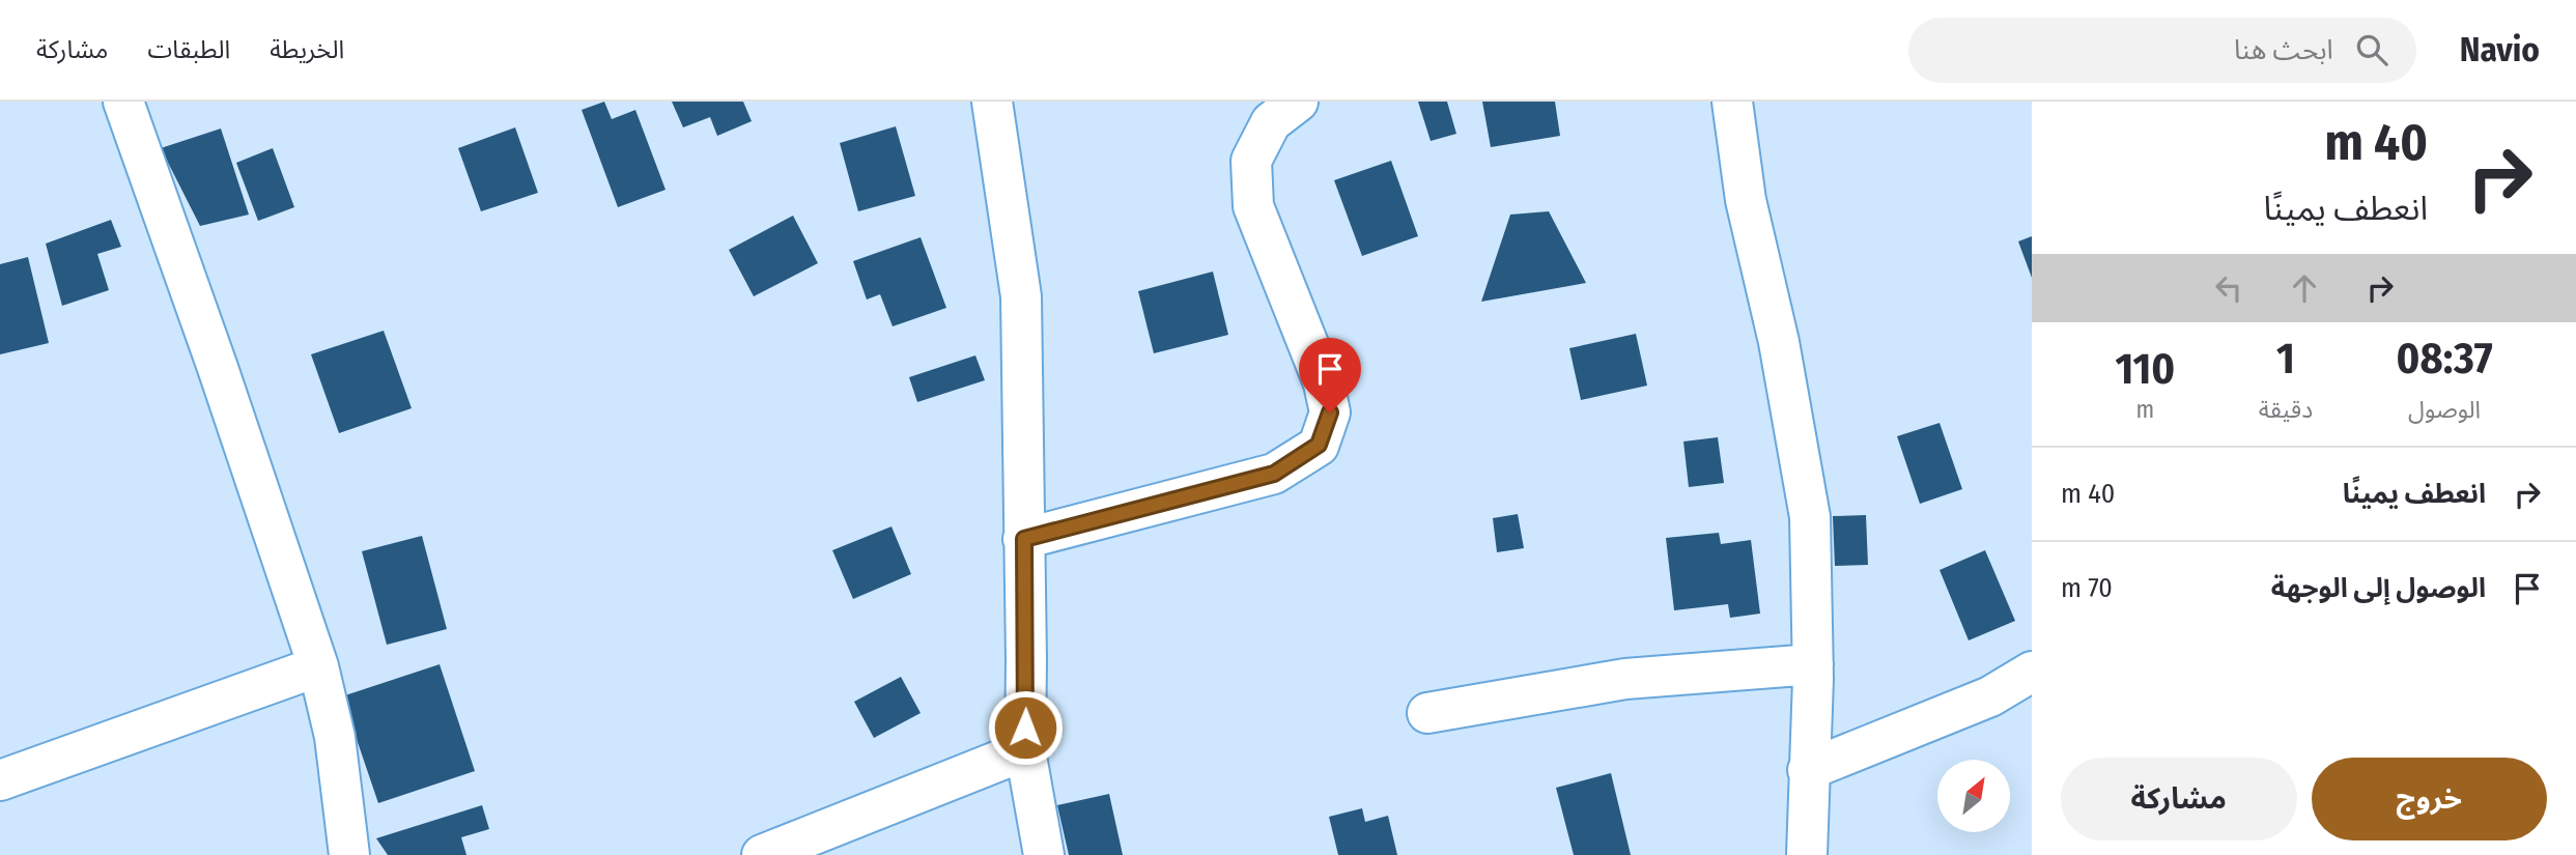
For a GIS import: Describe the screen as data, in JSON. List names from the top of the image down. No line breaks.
{"north":"top right","page":{"header":"Navio","search":"ابحث هنا","nav":["الخريطة","الطبقات","مشاركة"],"turn":["40 m","انعطف يمينًا"],"eta":["08:37","الوصول","1","دقيقة","110","m"],"list":[{"name":"انعطف يمينًا","value":"40 m"},{"name":"الوصول إلى الوجهة","value":"70 m"}],"buttons":["خروج","مشاركة"]}}
